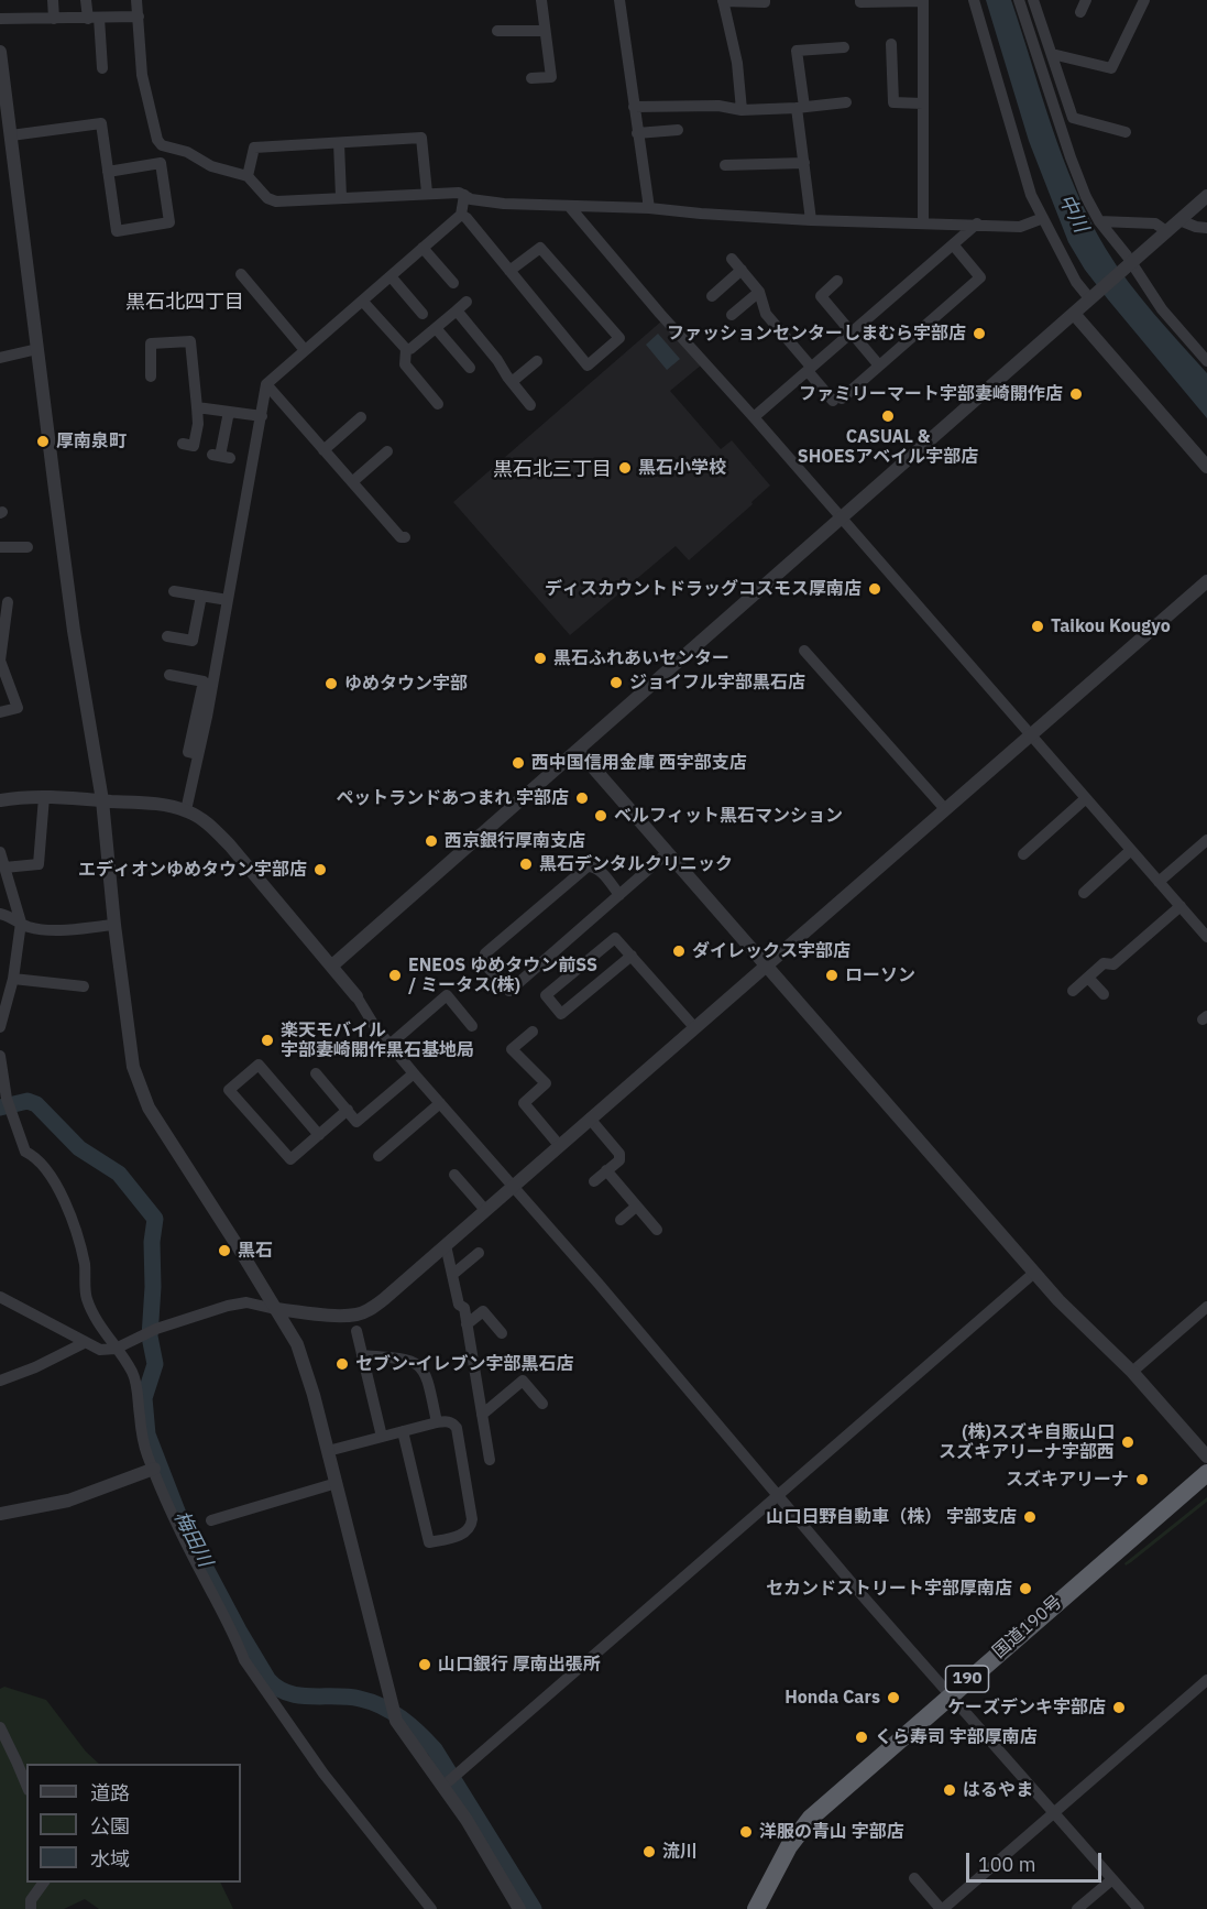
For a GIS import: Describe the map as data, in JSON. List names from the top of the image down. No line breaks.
{"streets":{"highway":["国道190号","190"]},"districts":["黒石北四丁目","黒石北三丁目"],"water":["中川","梅田川"],"places":["ファッションセンターしまむら宇部店","ファミリーマート宇部妻崎開作店","CASUAL & SHOESアベイル宇部店","厚南泉町","黒石小学校","ディスカウントドラッグコスモス厚南店","Taikou Kougyo","黒石ふれあいセンター","ジョイフル宇部黒石店","ゆめタウン宇部","西中国信用金庫 西宇部支店","ペットランドあつまれ 宇部店","ベルフィット黒石マンション","西京銀行厚南支店","黒石デンタルクリニック","エディオンゆめタウン宇部店","ダイレックス宇部店","ENEOS ゆめタウン前SS / ミータス(株)","ローソン","楽天モバイル 宇部妻崎開作黒石基地局","黒石","セブン-イレブン宇部黒石店","(株)スズキ自販山口 スズキアリーナ宇部西","スズキアリーナ","山口日野自動車（株） 宇部支店","セカンドストリート宇部厚南店","山口銀行 厚南出張所","Honda Cars","ケーズデンキ宇部店","くら寿司 宇部厚南店","はるやま","洋服の青山 宇部店","流川"],"legend":["道路","公園","水域"],"scale_bar":"100 m"}
